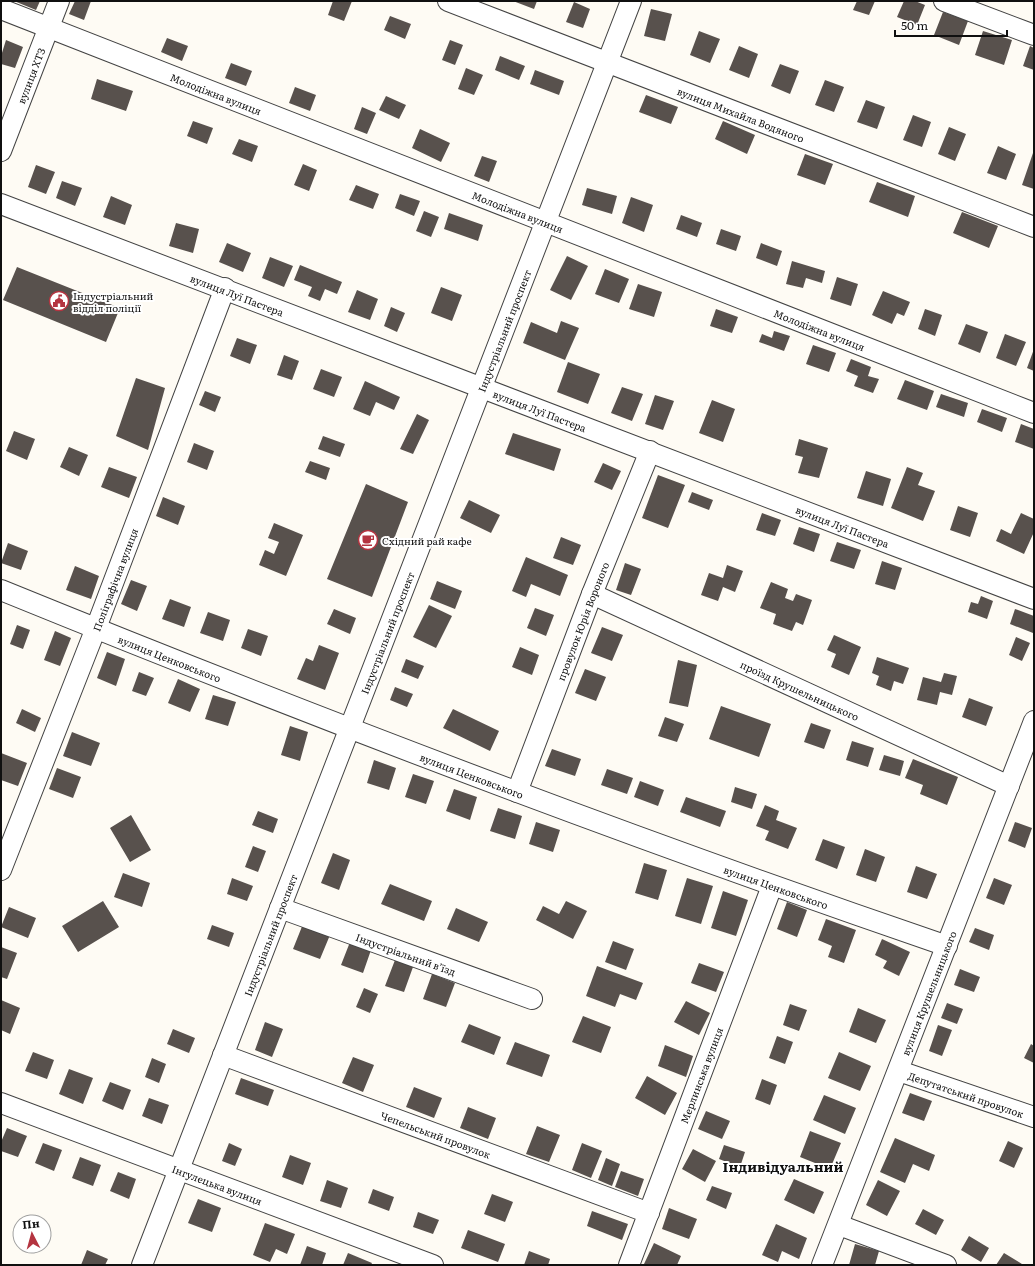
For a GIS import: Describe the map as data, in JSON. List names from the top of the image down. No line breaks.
{"streets":{"street":["вулиця ХТЗ","Молодіжна вулиця","вулиця Михайла Водяного","вулиця Луї Пастера","Індустріальний проспект","Поліграфічна вулиця","провулок Юрія Вороного","вулиця Ценковського","проїзд Крушельницького","Індустріальний в’їзд","вулиця Крушельницького","Мерлинська вулиця","Депутатський провулок","Чепельський провулок","Інгулецька вулиця"]},"crossings":[["вулиця ХТЗ","Молодіжна вулиця"],["Молодіжна вулиця","Індустріальний проспект"],["вулиця Михайла Водяного","Індустріальний проспект"],["вулиця Луї Пастера","Індустріальний проспект"],["вулиця Луї Пастера","Поліграфічна вулиця"],["вулиця Луї Пастера","провулок Юрія Вороного"],["Індустріальний проспект","вулиця Ценковського"],["Індустріальний проспект","Індустріальний в’їзд"],["Індустріальний проспект","Чепельський провулок"],["Індустріальний проспект","Інгулецька вулиця"],["Поліграфічна вулиця","вулиця Ценковського"],["провулок Юрія Вороного","вулиця Ценковського"],["провулок Юрія Вороного","проїзд Крушельницького"],["вулиця Ценковського","вулиця Крушельницького"],["вулиця Ценковського","Мерлинська вулиця"],["проїзд Крушельницького","вулиця Крушельницького"],["вулиця Крушельницького","Депутатський провулок"],["Мерлинська вулиця","Чепельський провулок"]],"districts":["Індивідуальний"],"places":{"public building":["Індустріальний відділ поліції"],"cafe":["Східний рай кафе"]},"scale_bar":"50 m","north":"top"}
